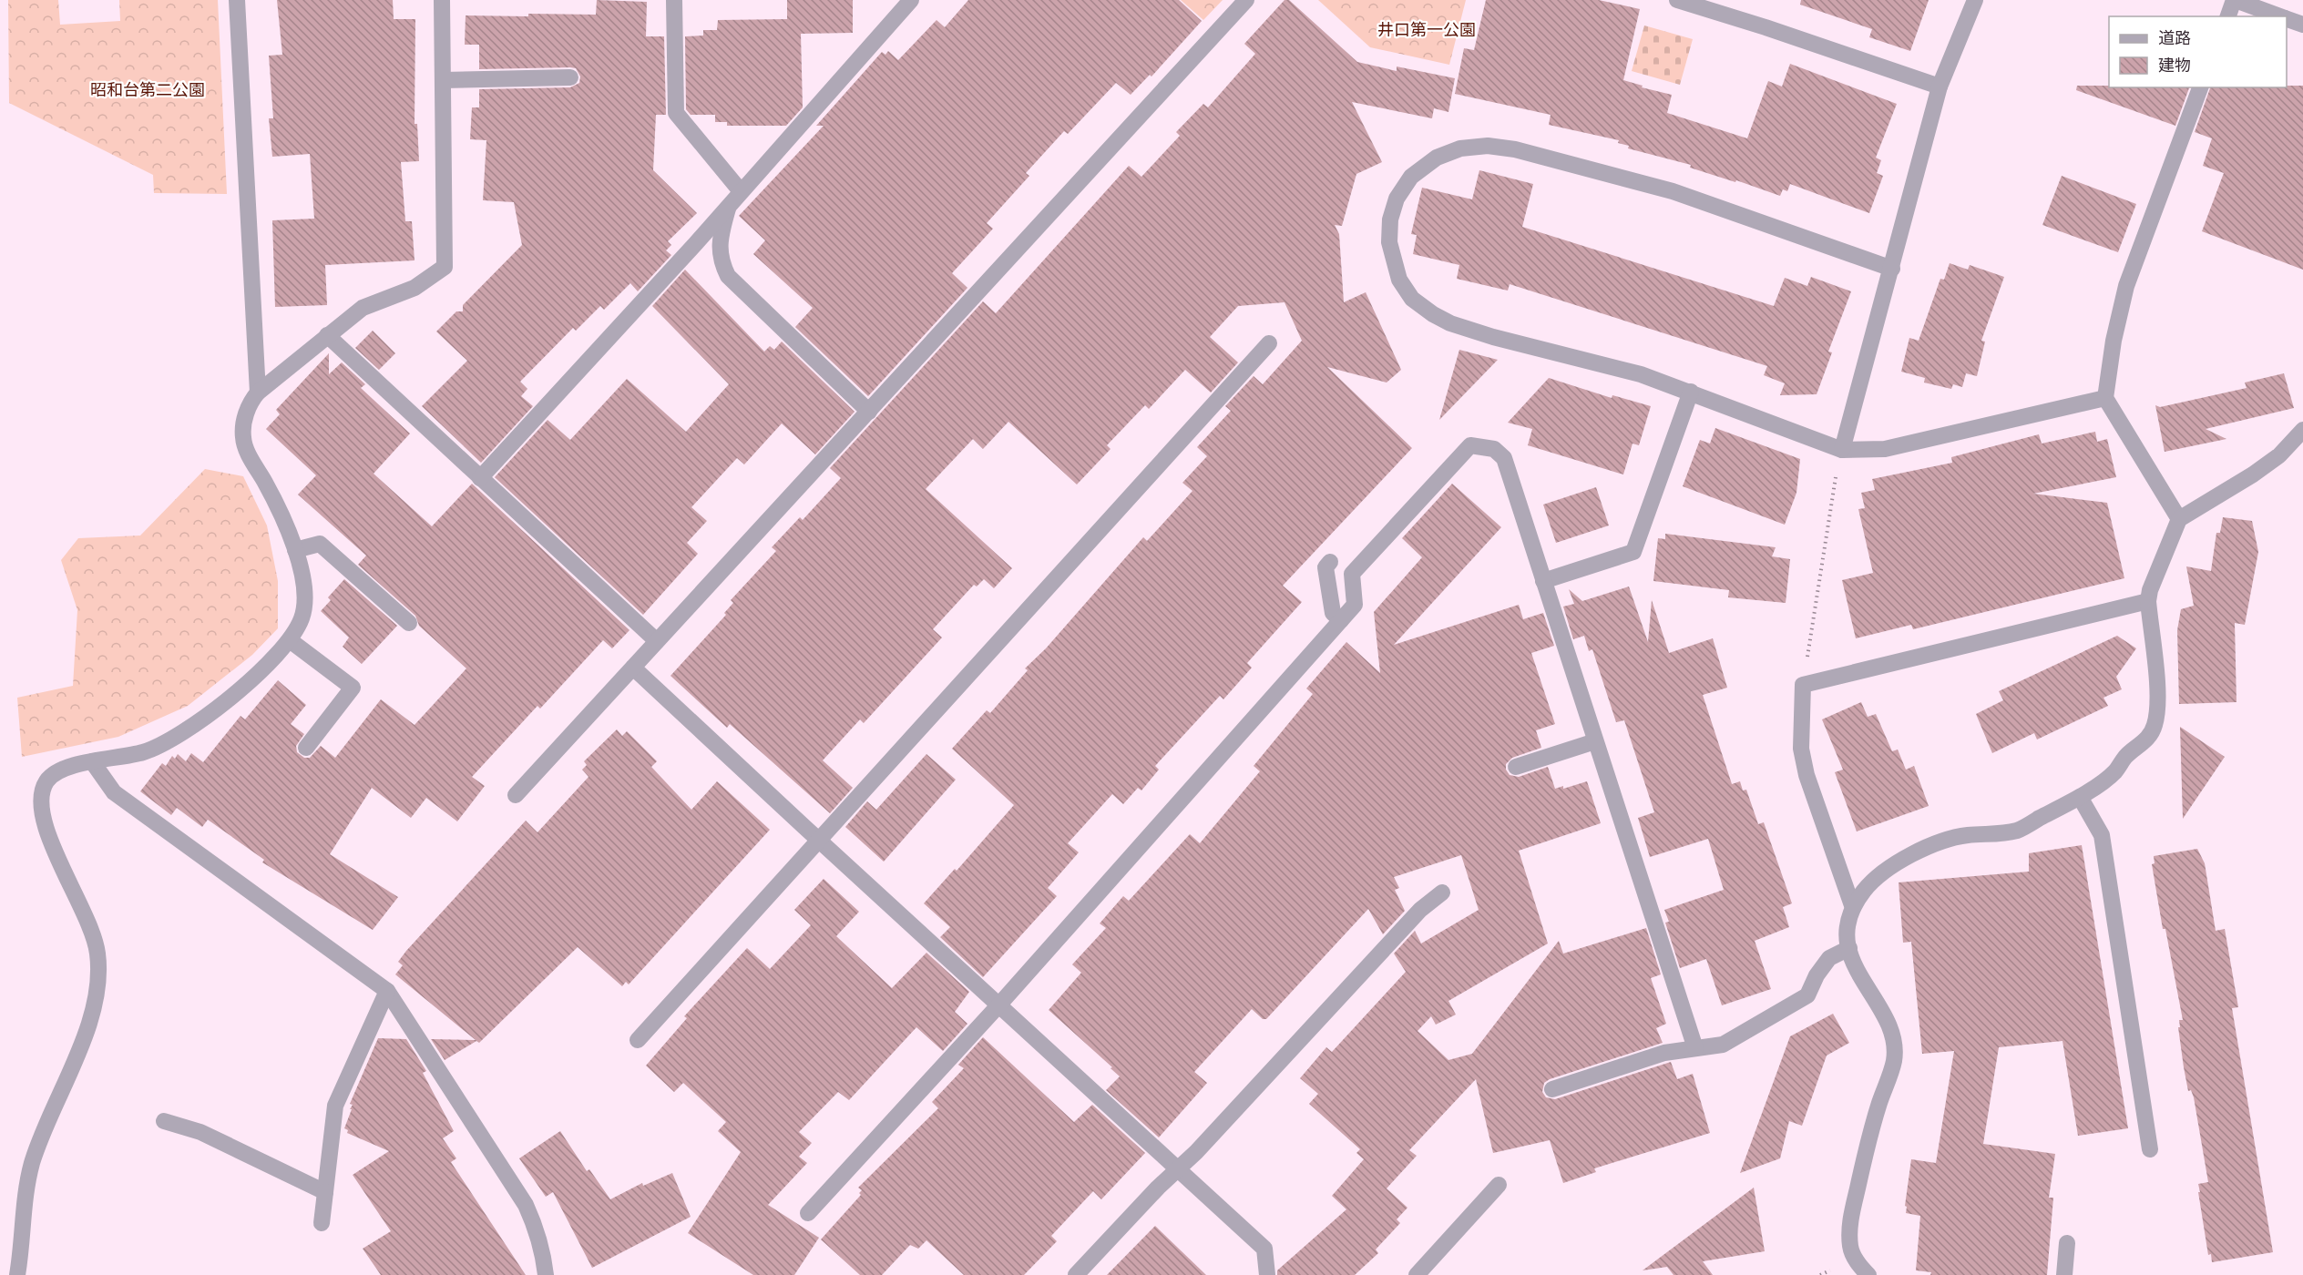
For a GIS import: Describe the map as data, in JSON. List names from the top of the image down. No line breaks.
{"parks":["井口第一公園","昭和台第二公園"],"legend":["道路","建物"]}
